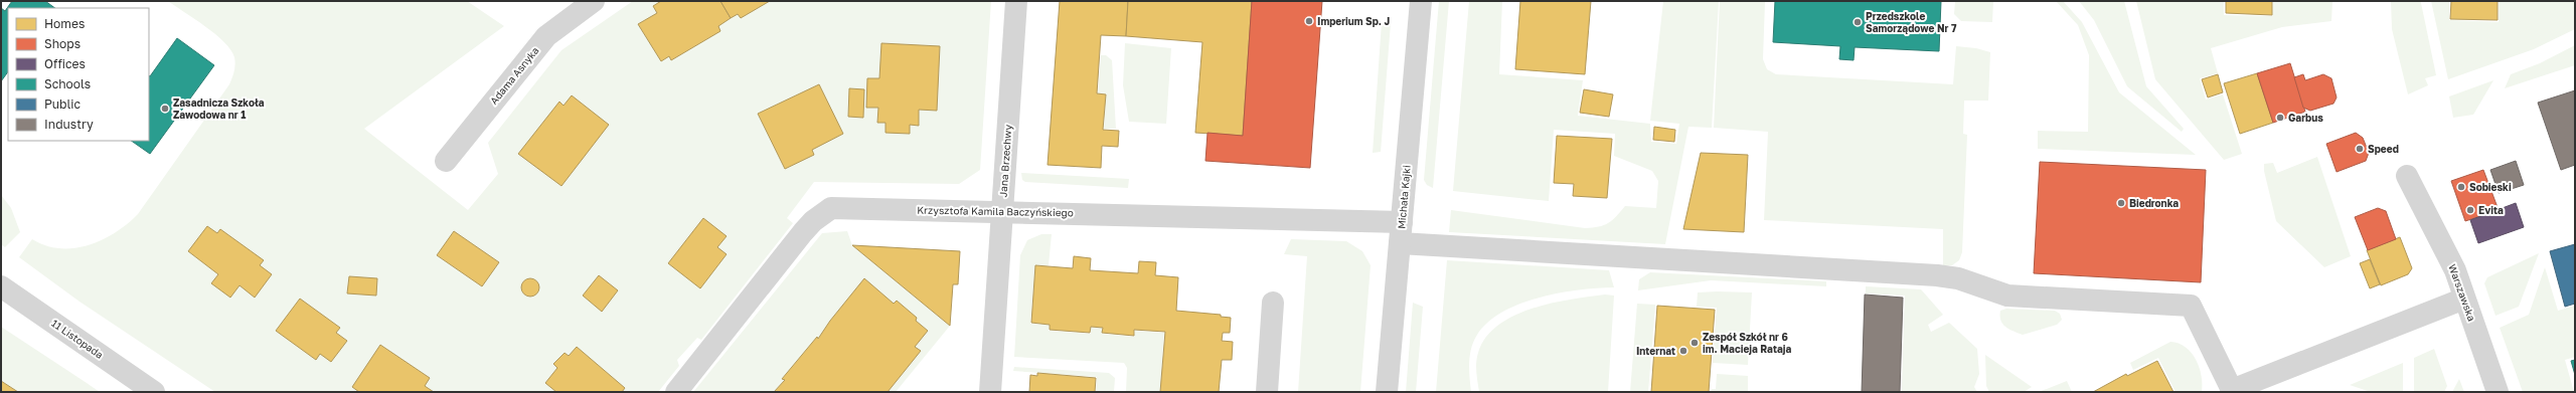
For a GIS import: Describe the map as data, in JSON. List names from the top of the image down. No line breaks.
{"streets":{"street":["Adama Asnyka","Jana Brzechwy","Michała Kajki","Krzysztofa Kamila Baczyńskiego","Warszawska","11 Listopada"]},"crossings":[["Jana Brzechwy","Krzysztofa Kamila Baczyńskiego"],["Michała Kajki","Krzysztofa Kamila Baczyńskiego"],["Krzysztofa Kamila Baczyńskiego","Warszawska"]],"places":["Imperium Sp. J","Przedszkole Samorządowe Nr 7","Zasadnicza Szkoła Zawodowa nr 1","Garbus","Speed","Sobieski","Biedronka","Evita","Zespół Szkół nr 6 im. Macieja Rataja","Internat"],"legend":["Homes","Shops","Offices","Schools","Public","Industry"]}
